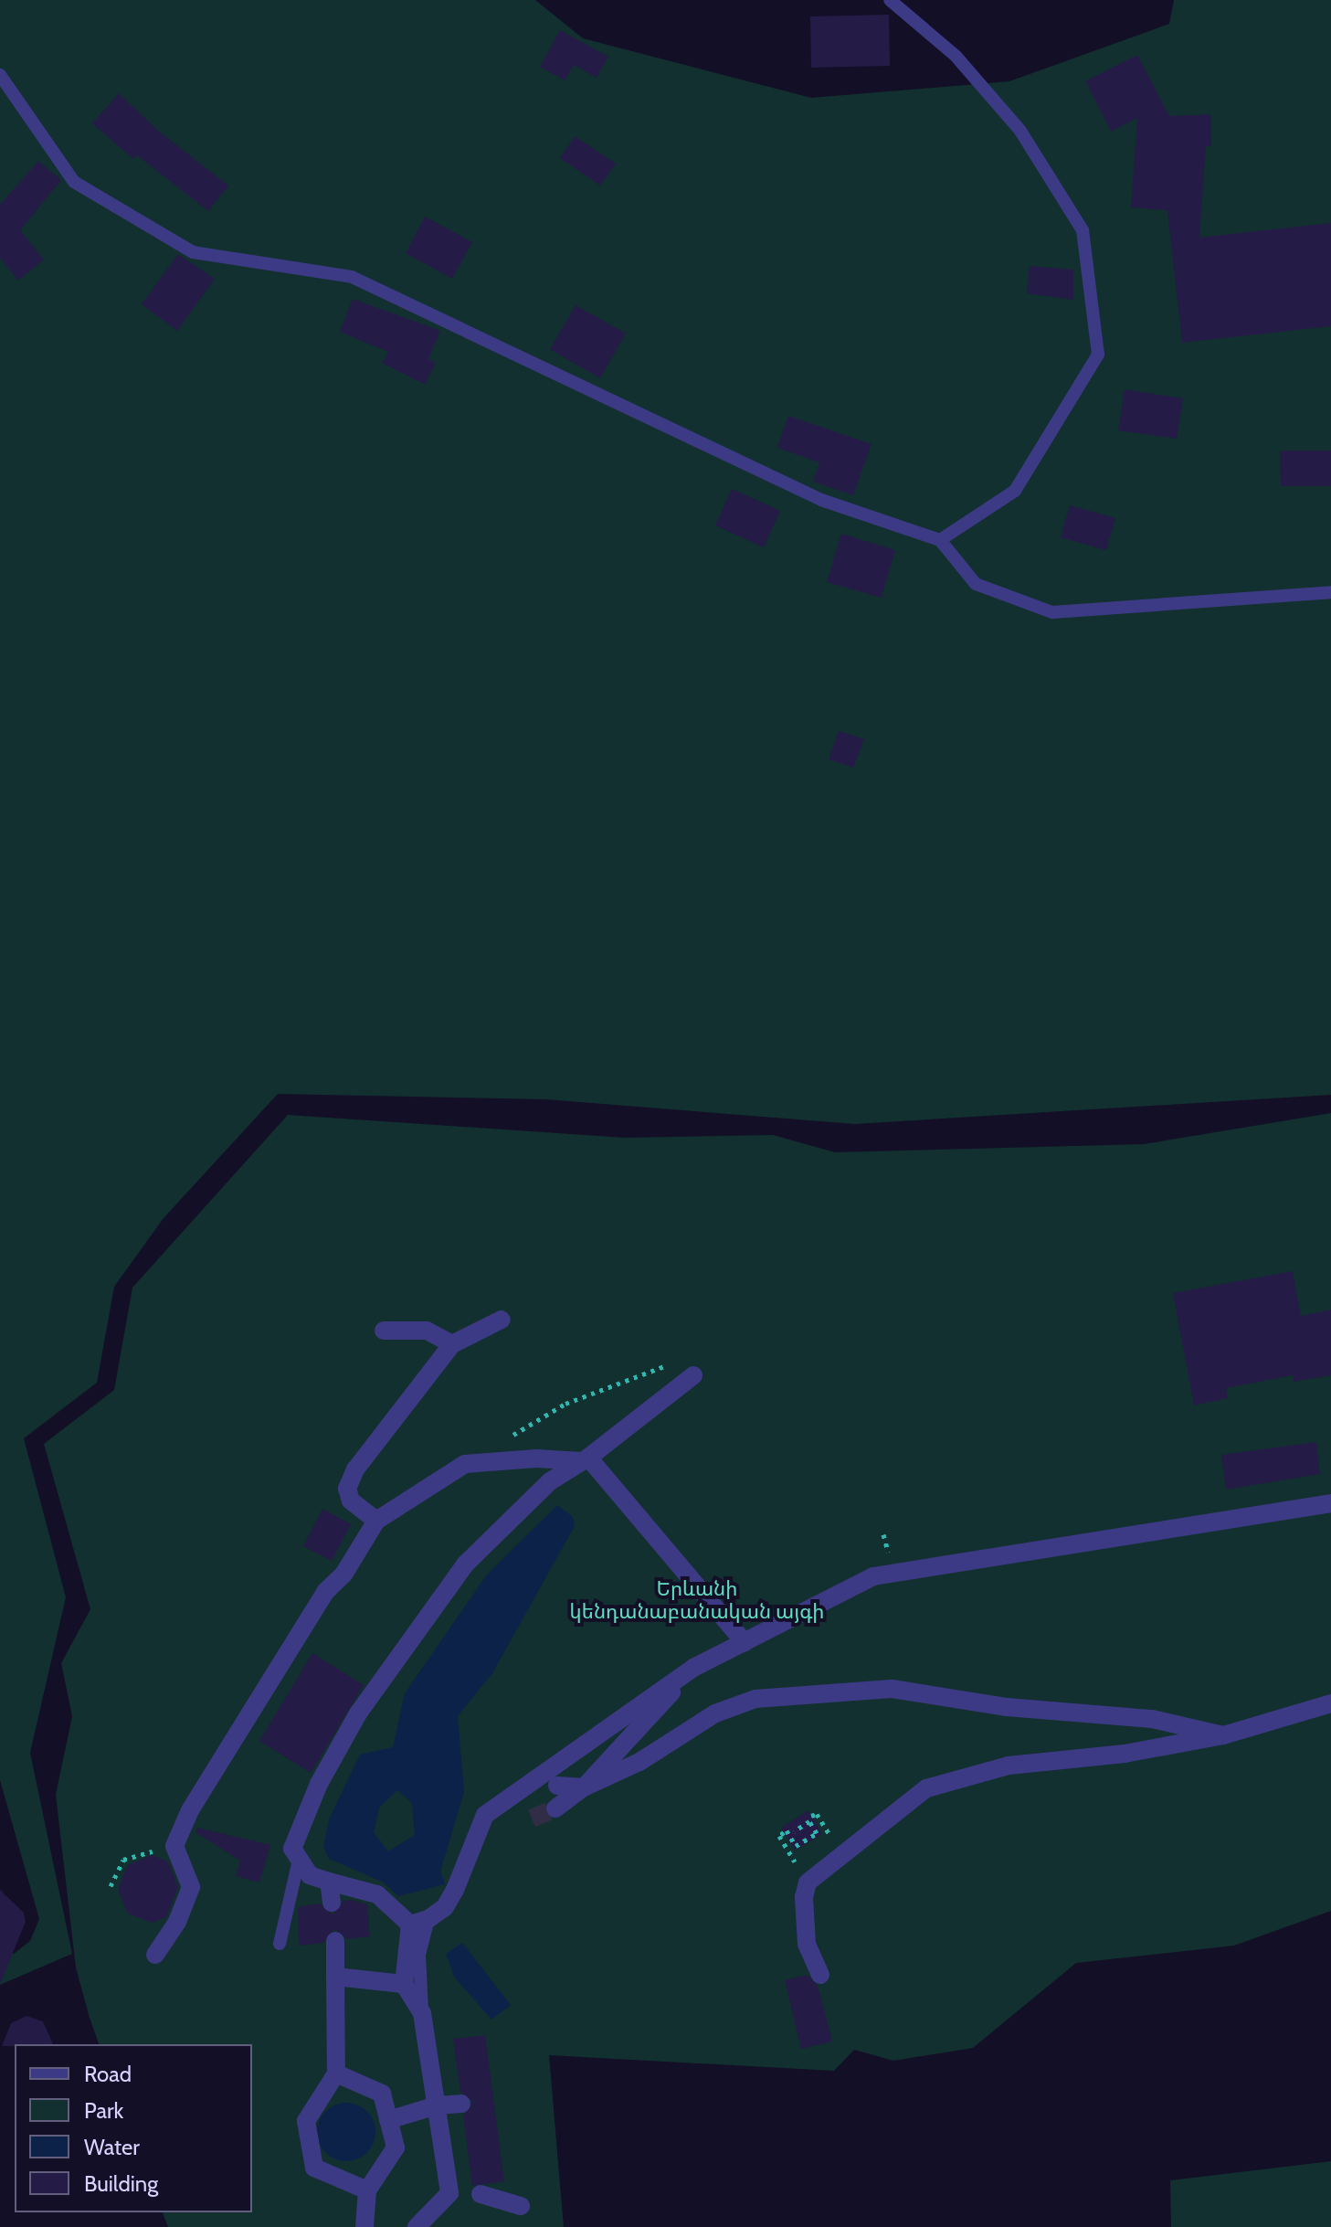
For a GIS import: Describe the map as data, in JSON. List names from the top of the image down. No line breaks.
{"parks":["Երևանի կենդանաբանական այգի"],"legend":["Road","Park","Water","Building"]}
